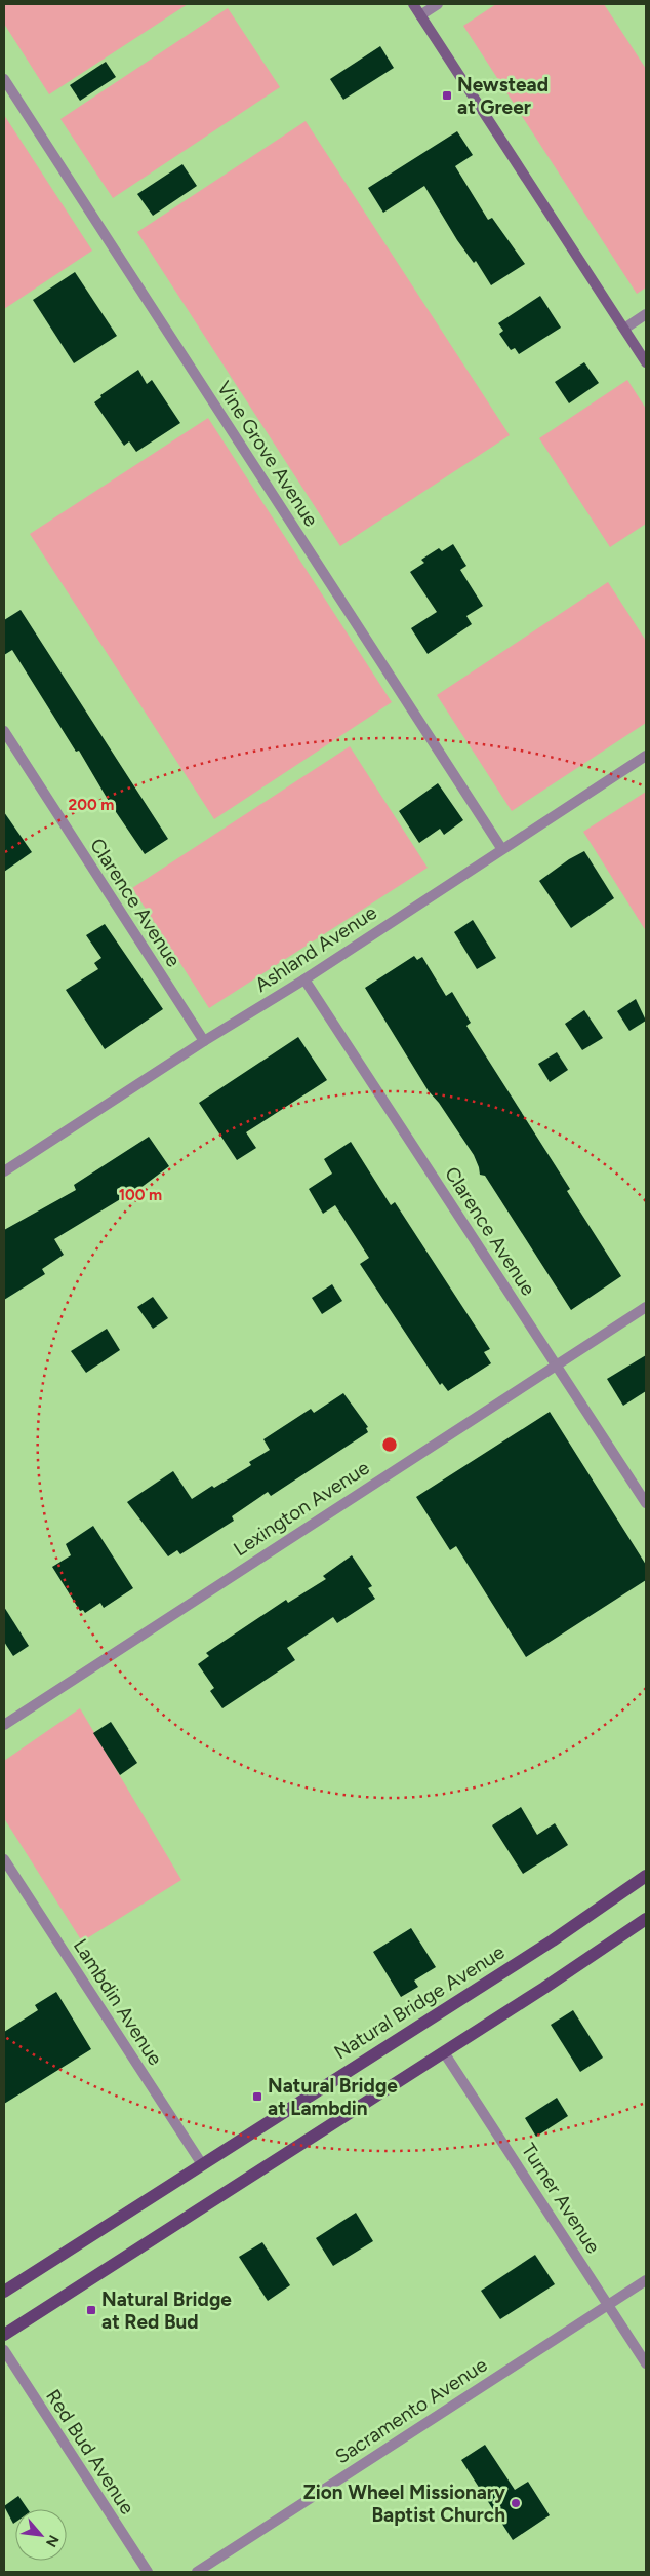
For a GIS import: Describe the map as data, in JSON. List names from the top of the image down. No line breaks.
{"streets":{"main road":["Natural Bridge Avenue"],"street":["Vine Grove Avenue","Clarence Avenue","Ashland Avenue","Lexington Avenue","Lambdin Avenue","Turner Avenue","Sacramento Avenue","Red Bud Avenue"]},"crossings":[["Vine Grove Avenue","Ashland Avenue"],["Clarence Avenue","Ashland Avenue"],["Clarence Avenue","Lexington Avenue"],["Lambdin Avenue","Natural Bridge Avenue"],["Turner Avenue","Sacramento Avenue"]],"places":{"transit":["Newstead at Greer","Natural Bridge at Lambdin","Natural Bridge at Red Bud"],"other":["Zion Wheel Missionary Baptist Church"]},"north":"bottom right","rings":["200 m","100 m"]}
